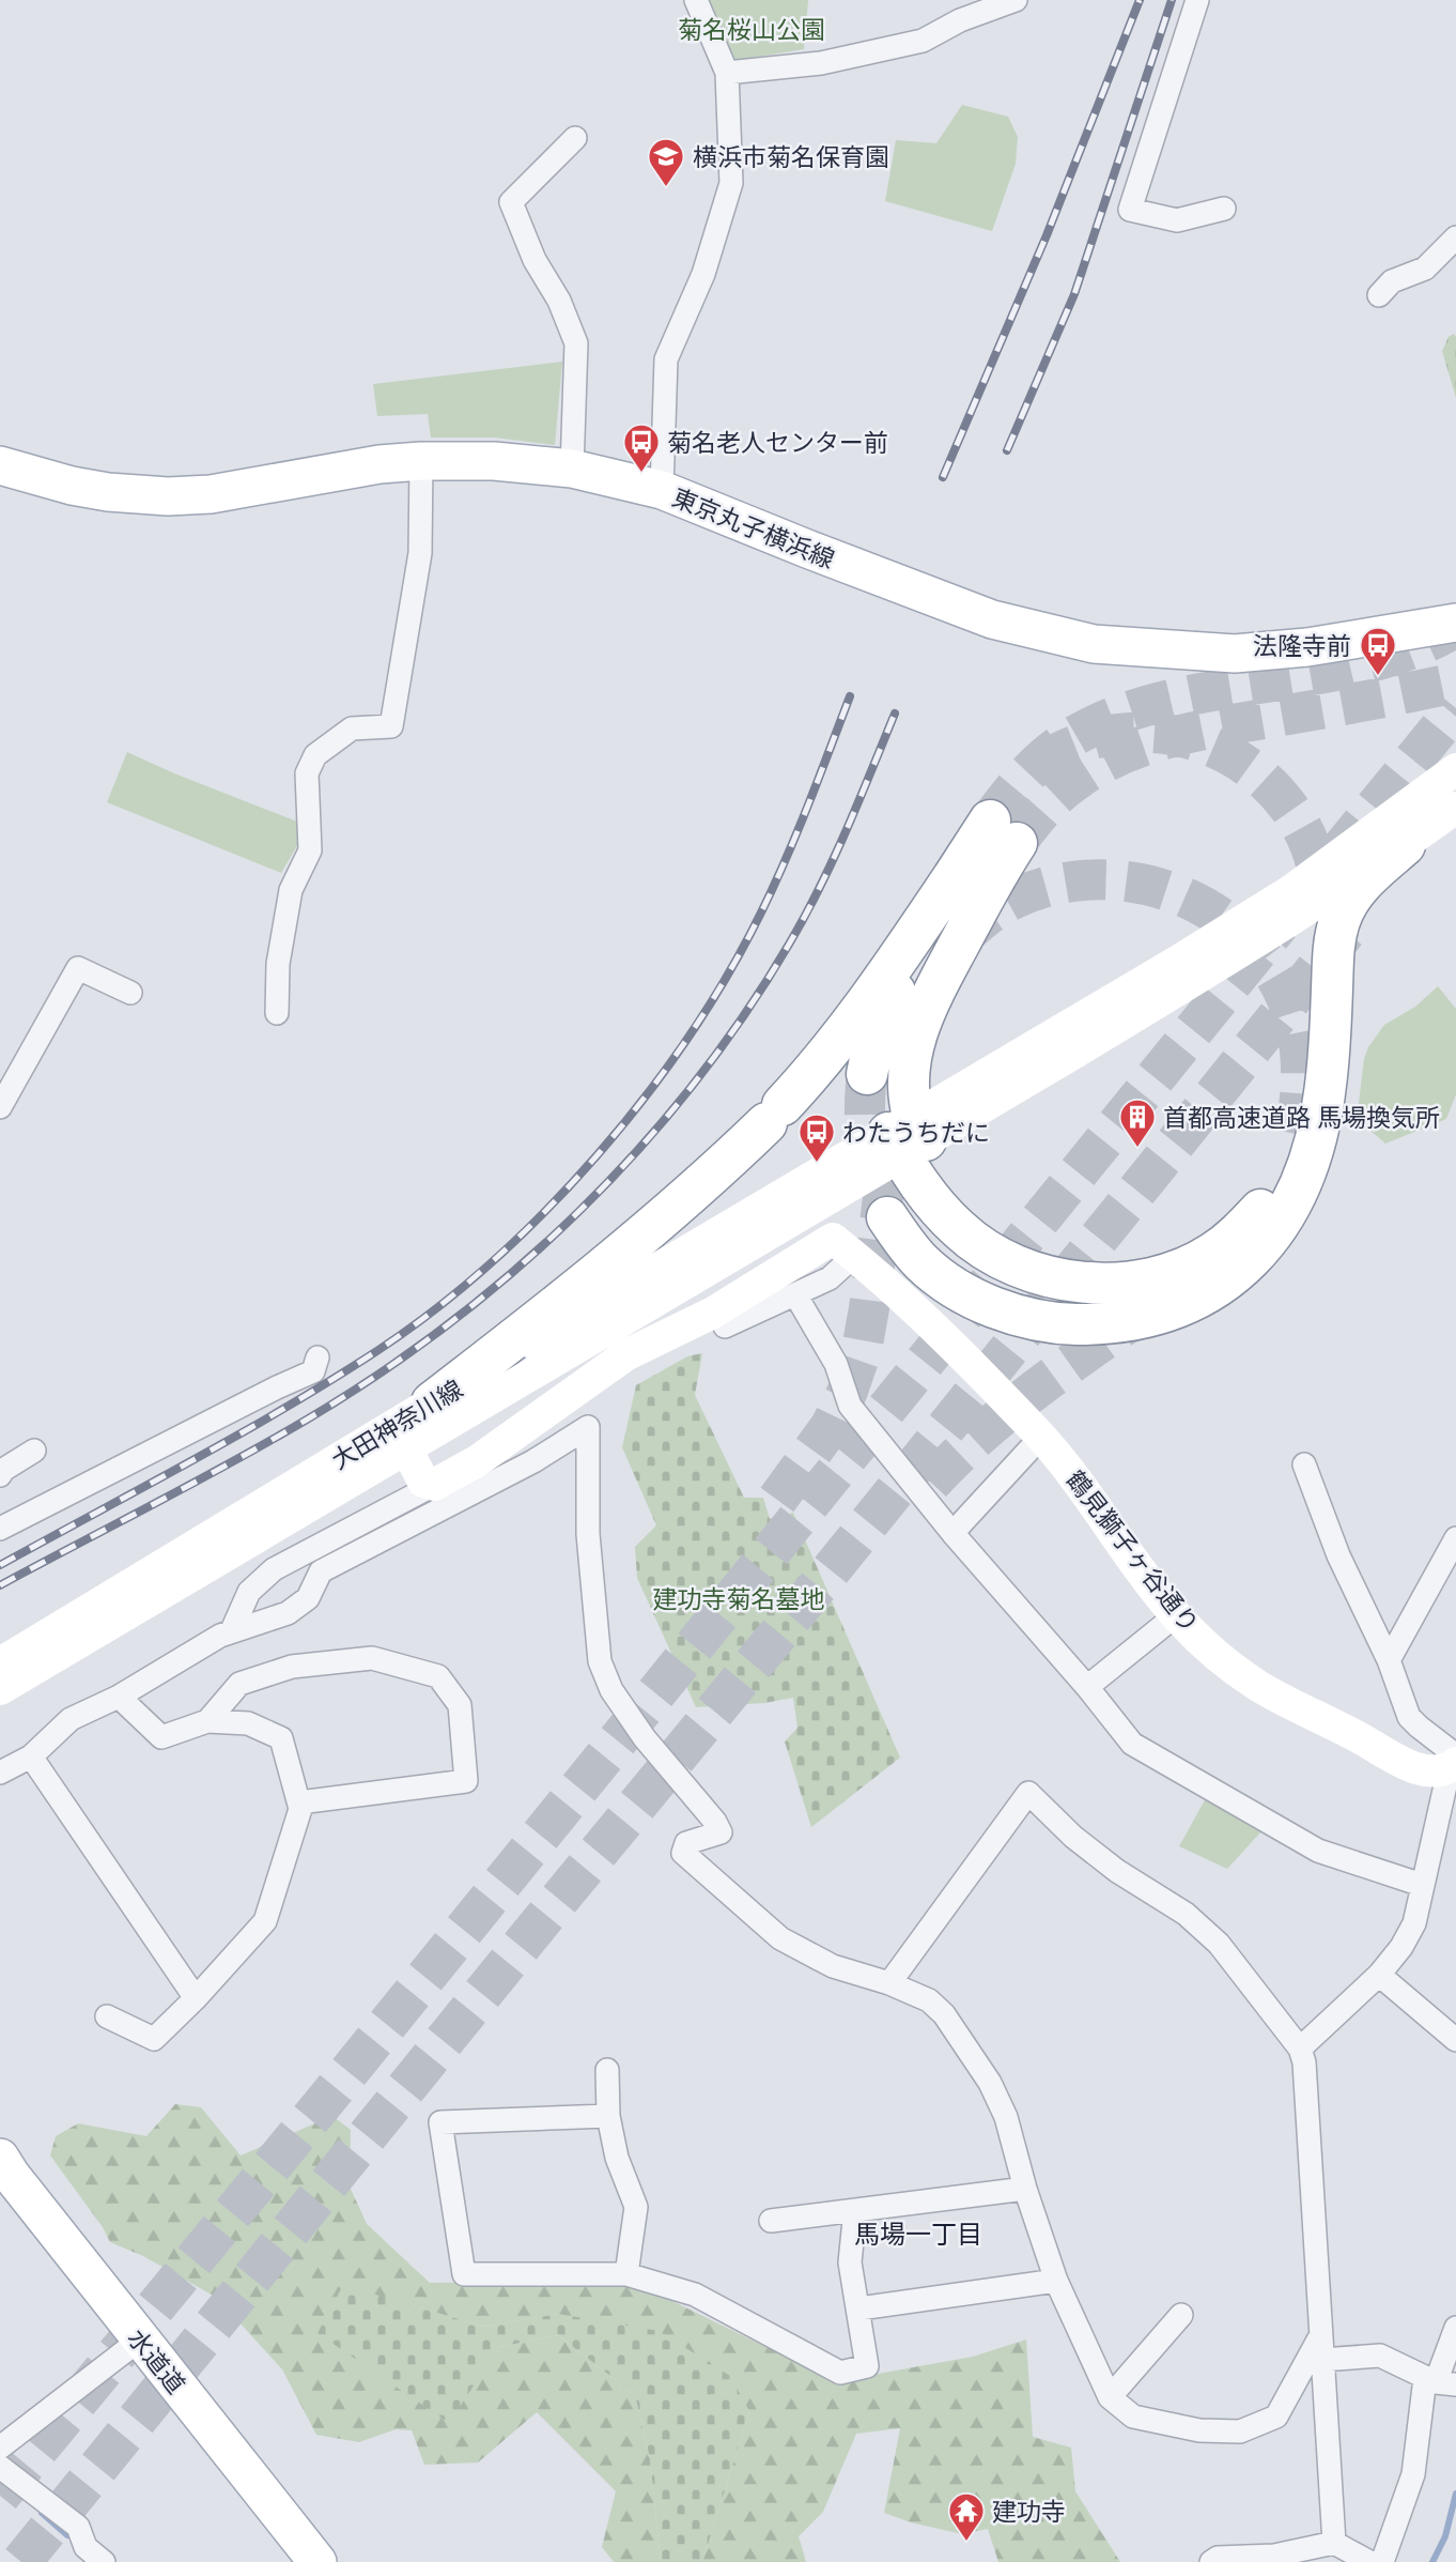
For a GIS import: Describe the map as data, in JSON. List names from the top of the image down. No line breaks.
{"streets":{"main road":["東京丸子横浜線","大田神奈川線","鶴見獅子ヶ谷通り","水道道"]},"districts":["馬場一丁目"],"parks":["菊名桜山公園","建功寺菊名墓地"],"places":{"school or university":["横浜市菊名保育園"],"bus stop":["菊名老人センター前","法隆寺前","わたうちだに"],"building":["首都高速道路 馬場換気所"],"temple":["建功寺"]}}
